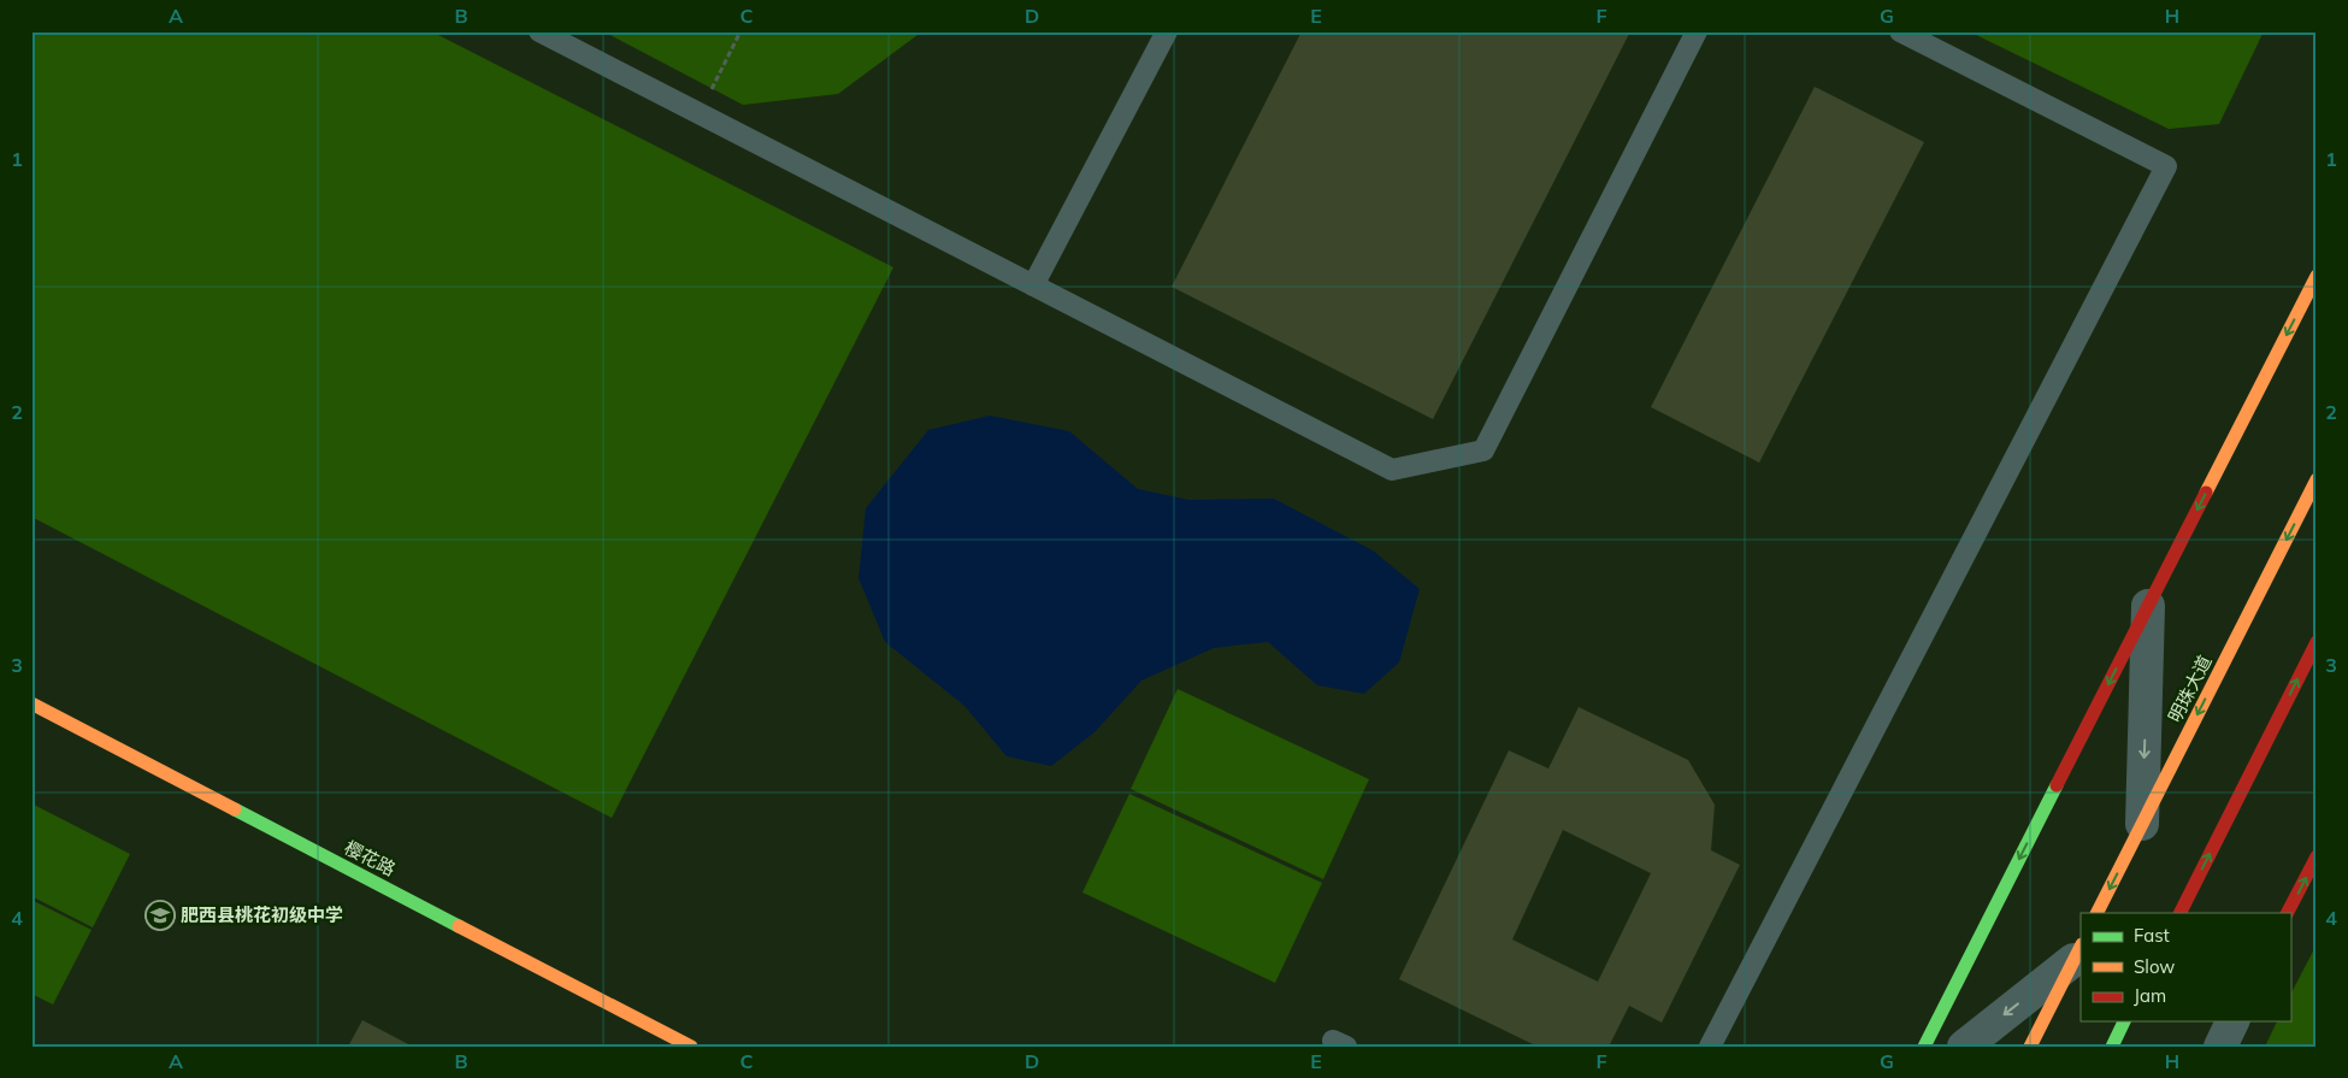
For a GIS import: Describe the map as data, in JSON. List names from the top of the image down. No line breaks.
{"streets":{"street":["明珠大道","樱花路"]},"places":{"school or university":["肥西县桃花初级中学"]},"legend":["Fast","Slow","Jam"],"grid":{"columns":["A","B","C","D","E","F","G","H"],"rows":["1","2","3","4"]}}
